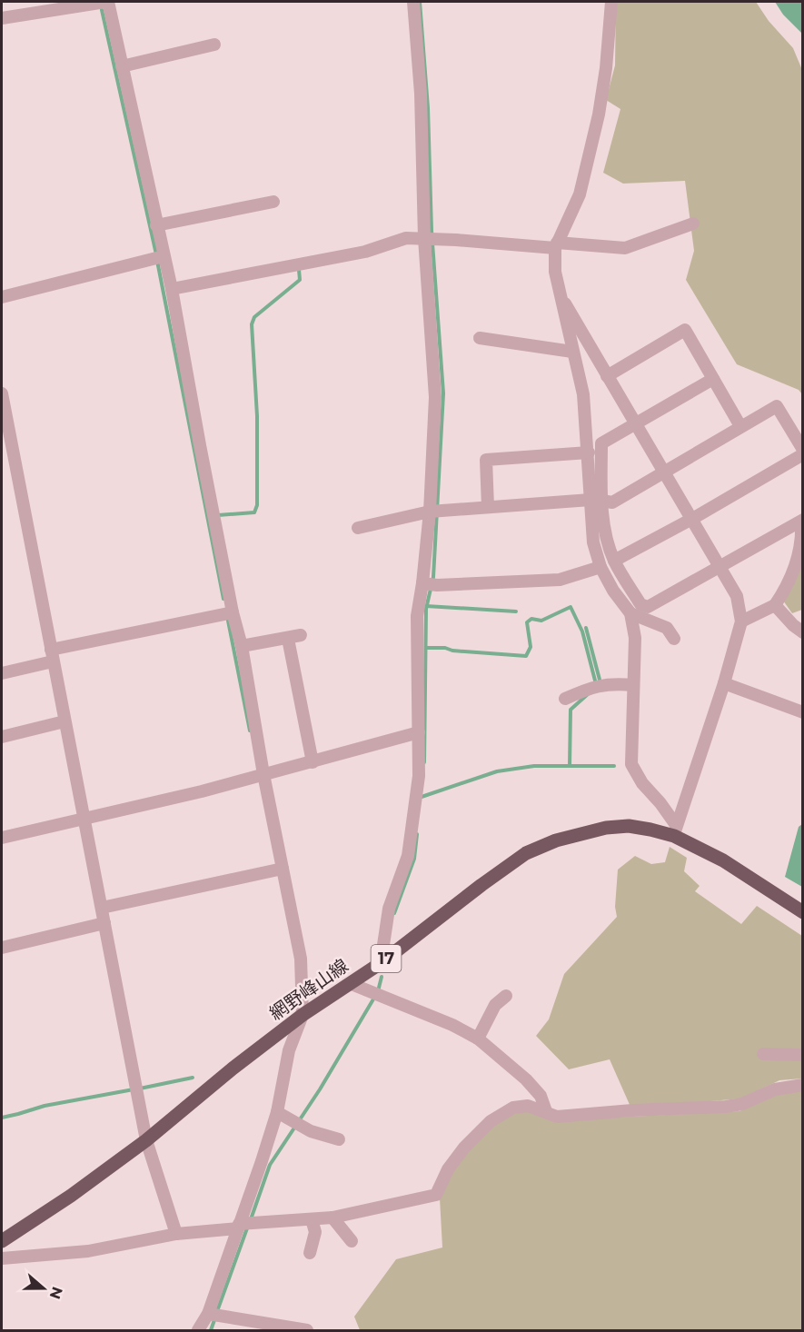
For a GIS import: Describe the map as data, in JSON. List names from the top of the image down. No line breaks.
{"streets":{"main road":["17","網野峰山線"]},"north":"right"}
